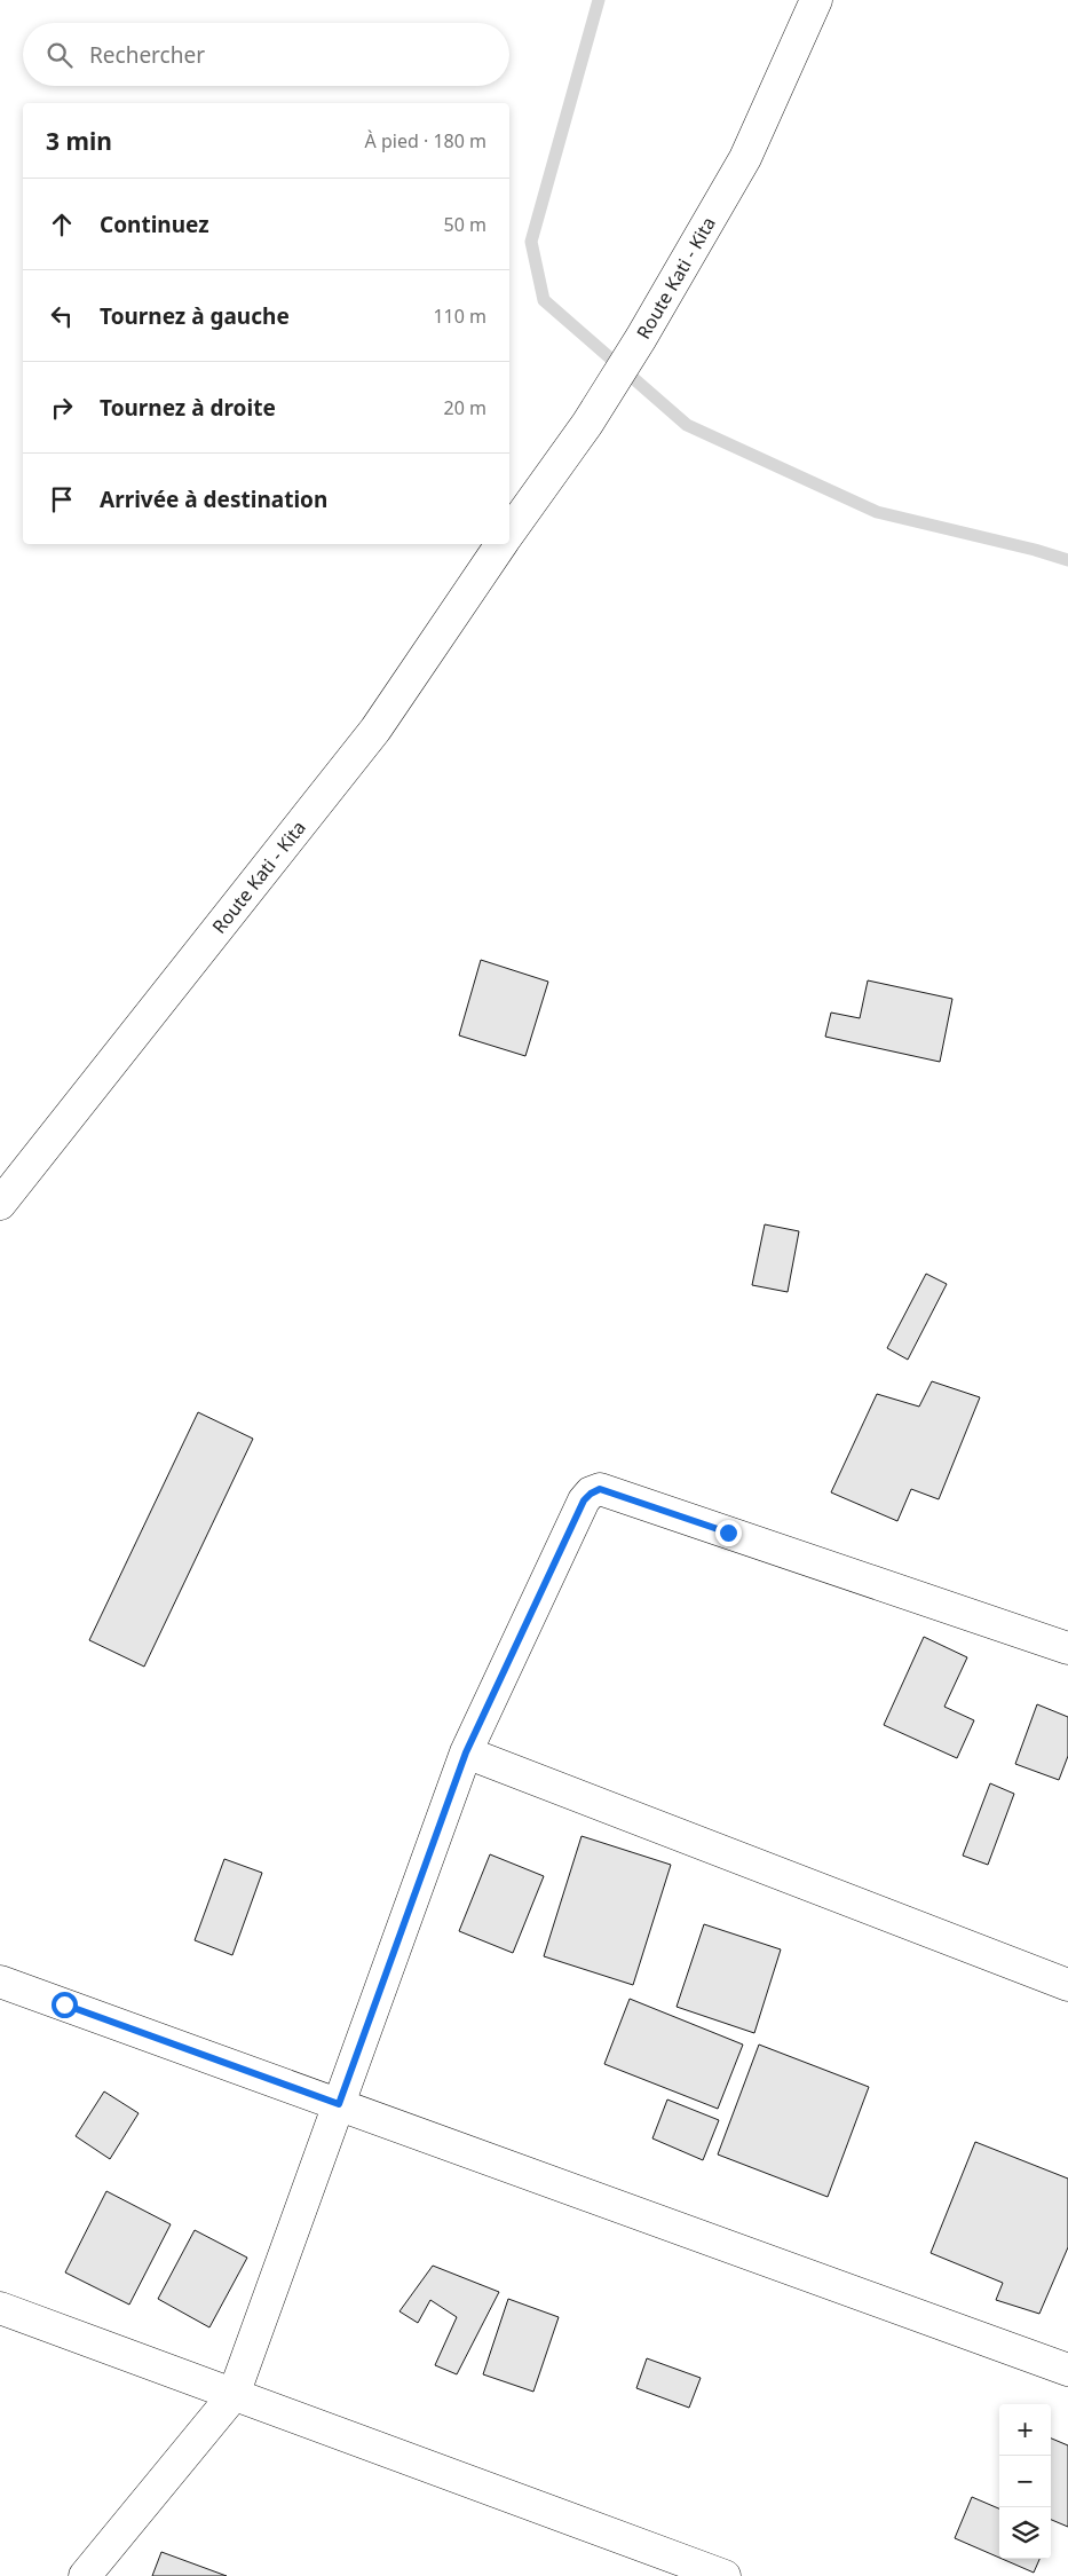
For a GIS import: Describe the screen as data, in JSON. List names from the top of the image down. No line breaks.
{"streets":{"street":["Route Kati - Kita"]},"page":{"search":"Rechercher","heading":["3 min","À pied · 180 m"],"list":[["Continuez","50 m"],["Tournez à gauche","110 m"],["Tournez à droite","20 m"],"Arrivée à destination"],"map_buttons":["+","−"]}}
